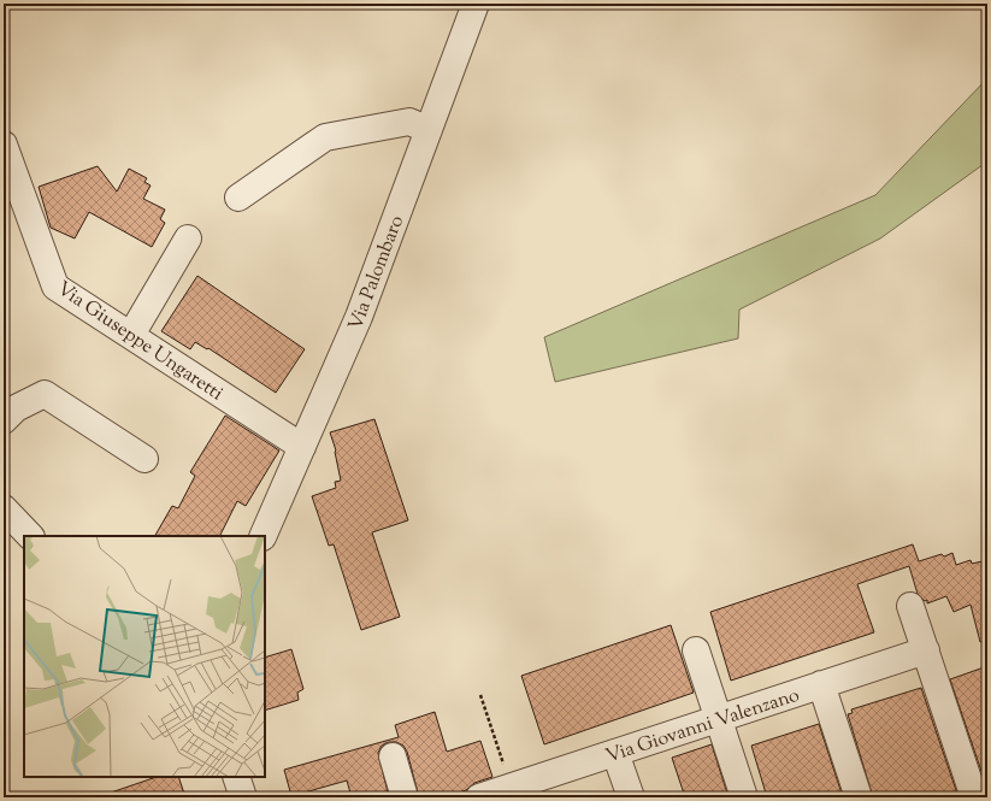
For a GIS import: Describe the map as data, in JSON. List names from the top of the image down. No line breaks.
{"streets":{"street":["Via Palombaro","Via Giuseppe Ungaretti","Via Giovanni Valenzano"]},"crossings":[["Via Palombaro","Via Giuseppe Ungaretti"]]}
